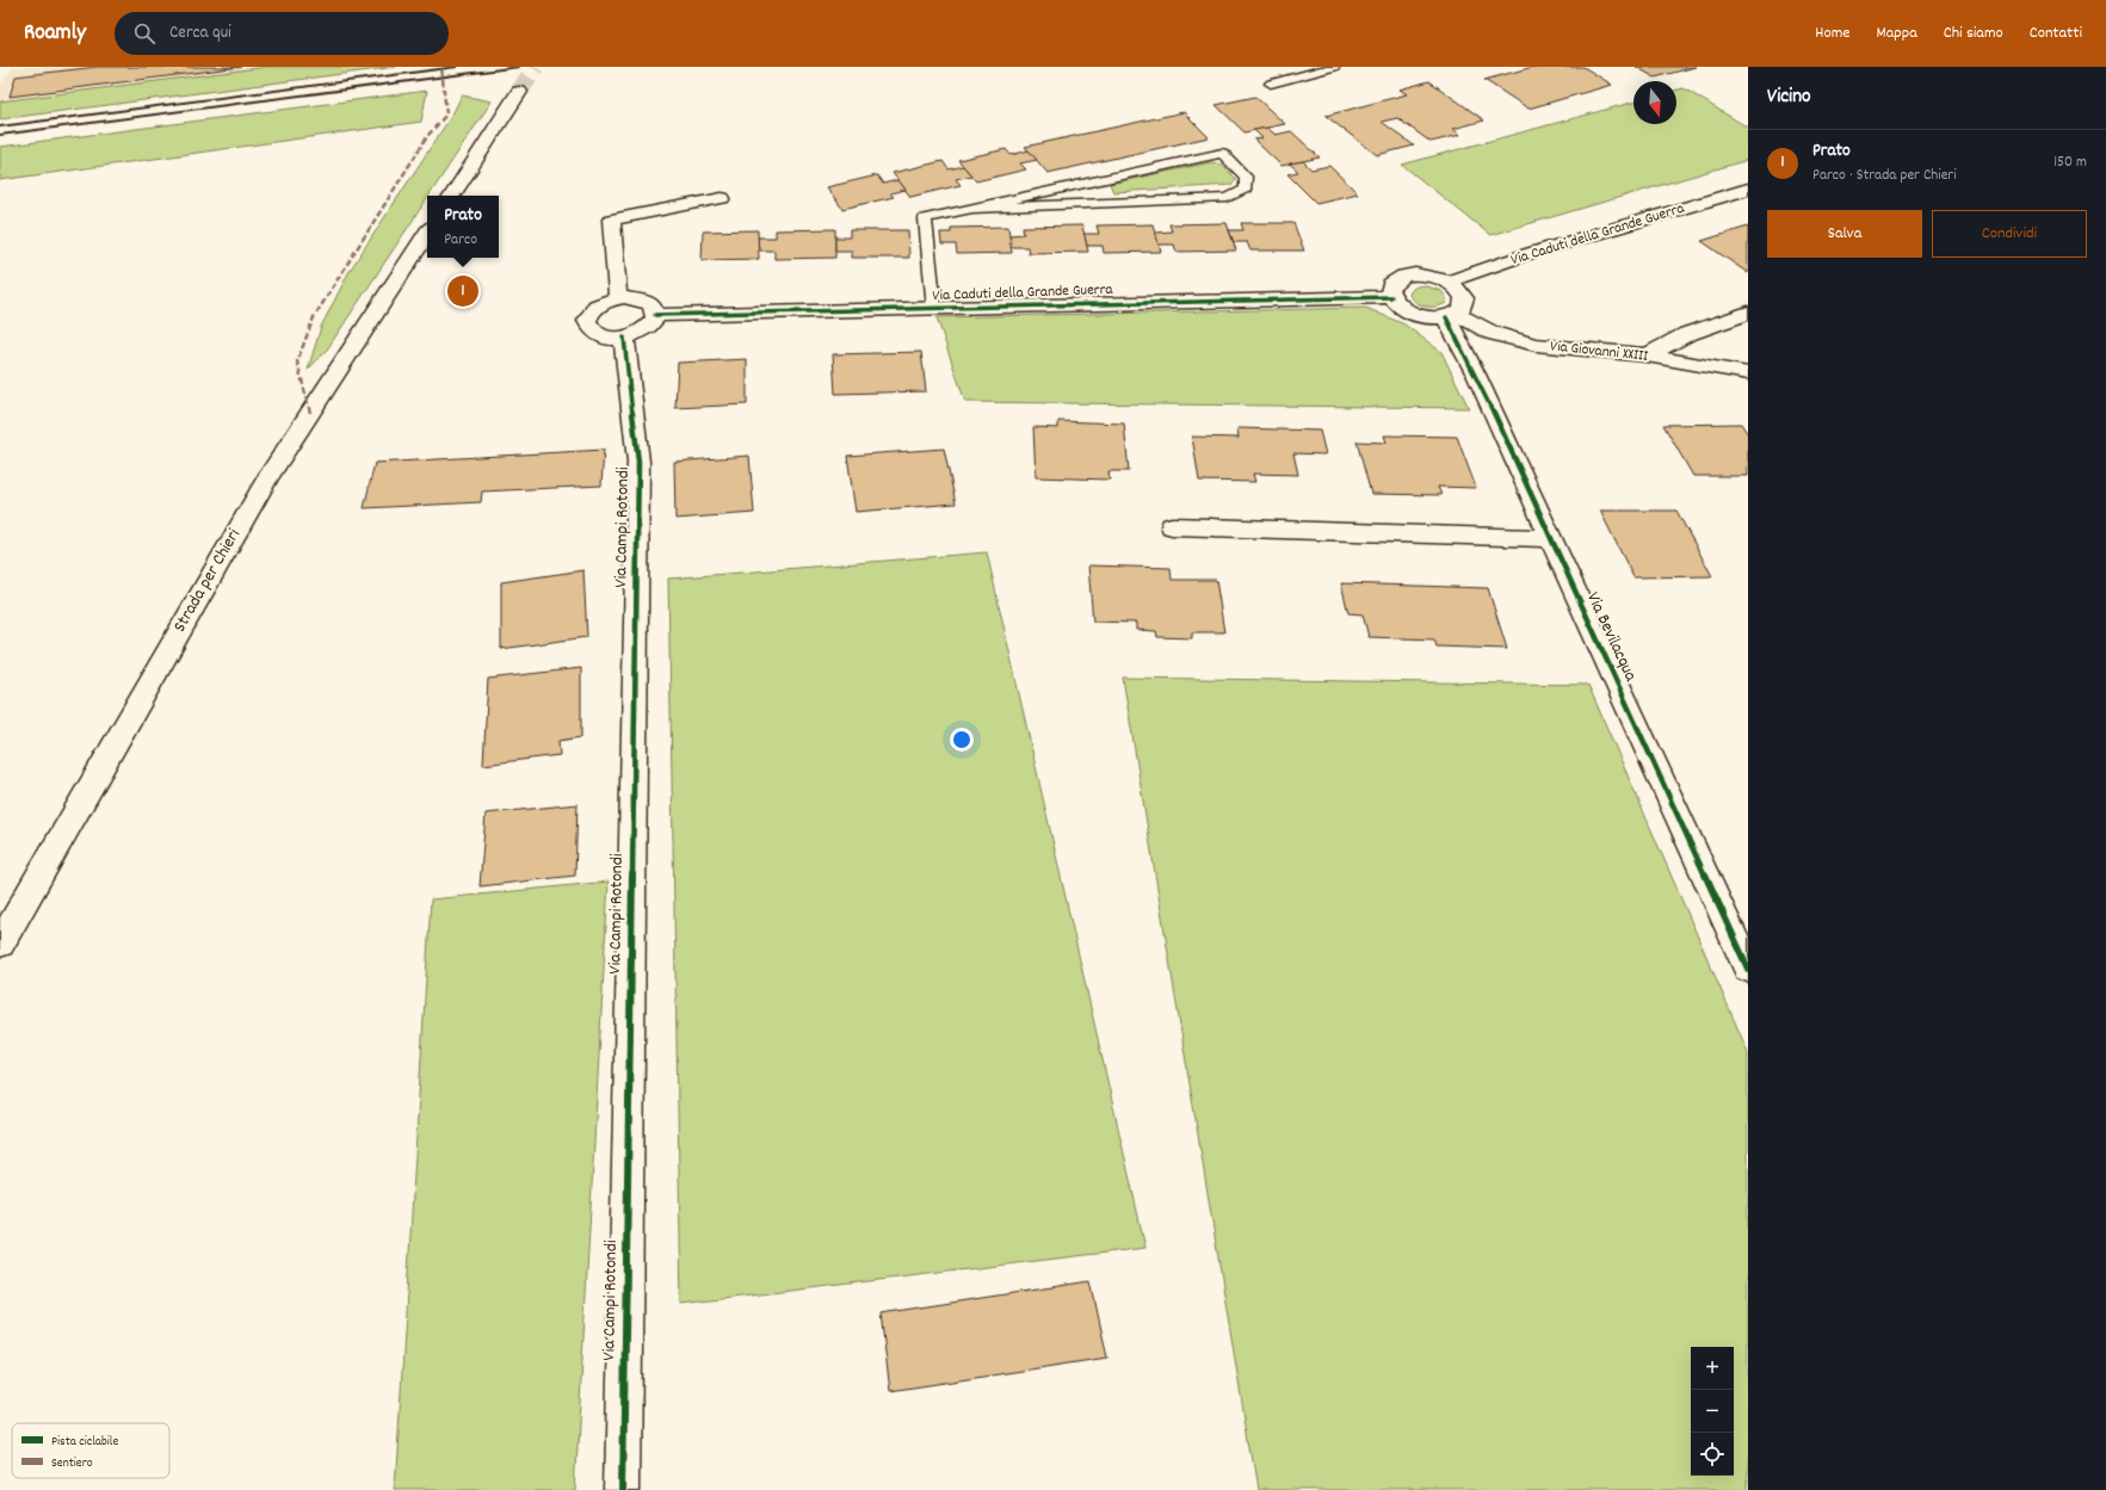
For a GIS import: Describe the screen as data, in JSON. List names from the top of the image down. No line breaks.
{"streets":{"street":["Via Caduti della Grande Guerra","Via Giovanni XXIII","Via Campi Rotondi","Strada per Chieri","Via Bevilacqua"]},"crossings":[["Via Caduti della Grande Guerra","Via Campi Rotondi"],["Via Giovanni XXIII","Via Bevilacqua"]],"legend":["Pista ciclabile","Sentiero"],"north":"bottom","page":{"header":"Roamly","search":"Cerca qui","nav":["Home","Mappa","Chi siamo","Contatti"],"heading":"Vicino","list":[{"mark":"1","name":"Prato","note":"Parco · Strada per Chieri","value":"150 m"}],"popup":["Prato","Parco"],"buttons":["Salva","Condividi"],"pins":"1","map_buttons":["+","−"]}}
